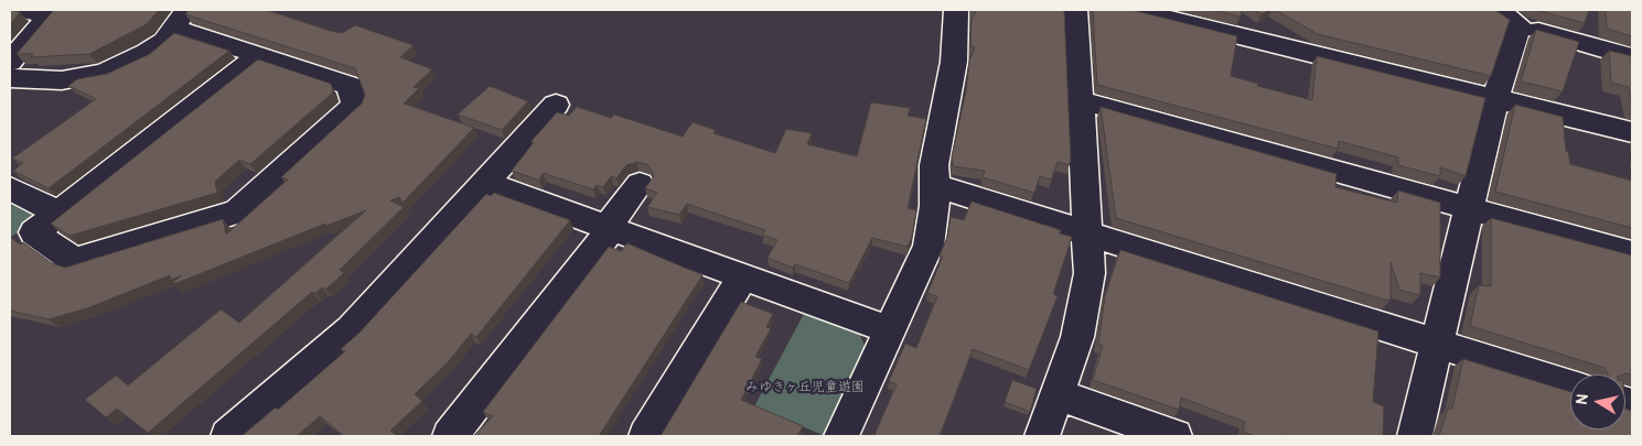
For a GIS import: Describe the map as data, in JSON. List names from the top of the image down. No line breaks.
{"parks":["みゆきヶ丘児童遊園"],"north":"left"}
